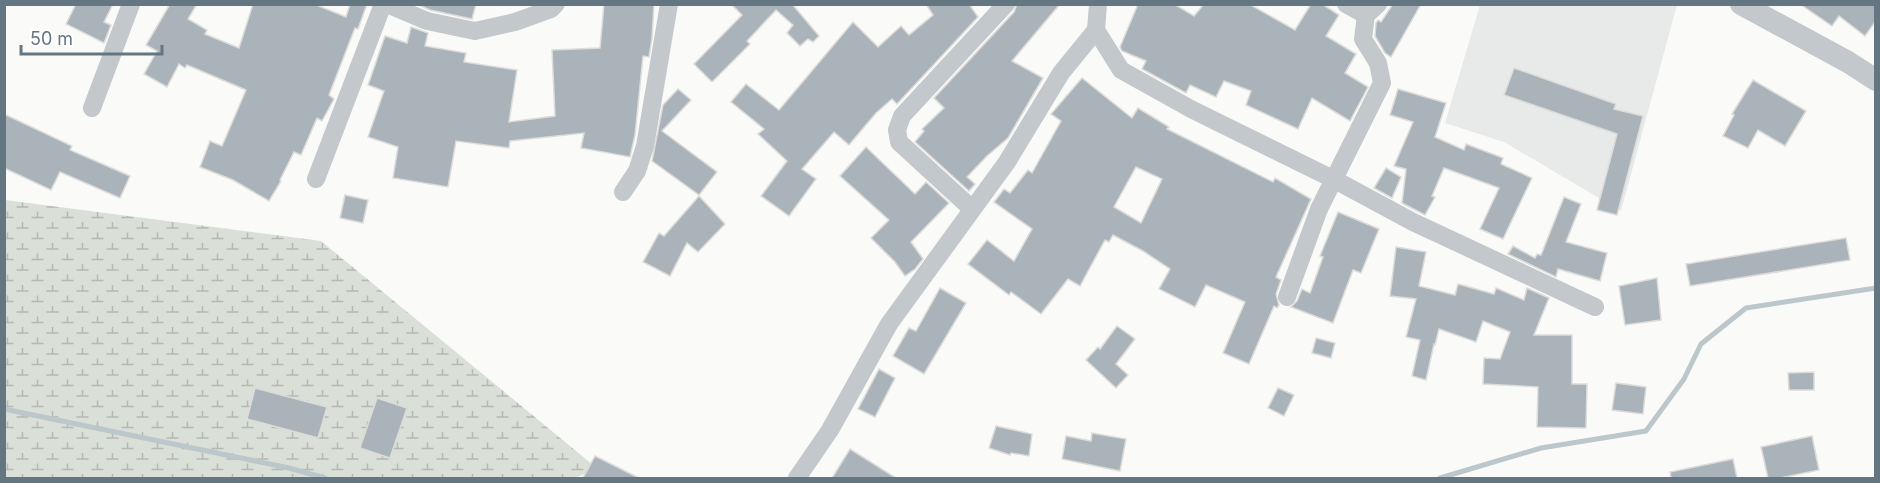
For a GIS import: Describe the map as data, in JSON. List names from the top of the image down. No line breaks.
{"scale_bar":"50 m"}
